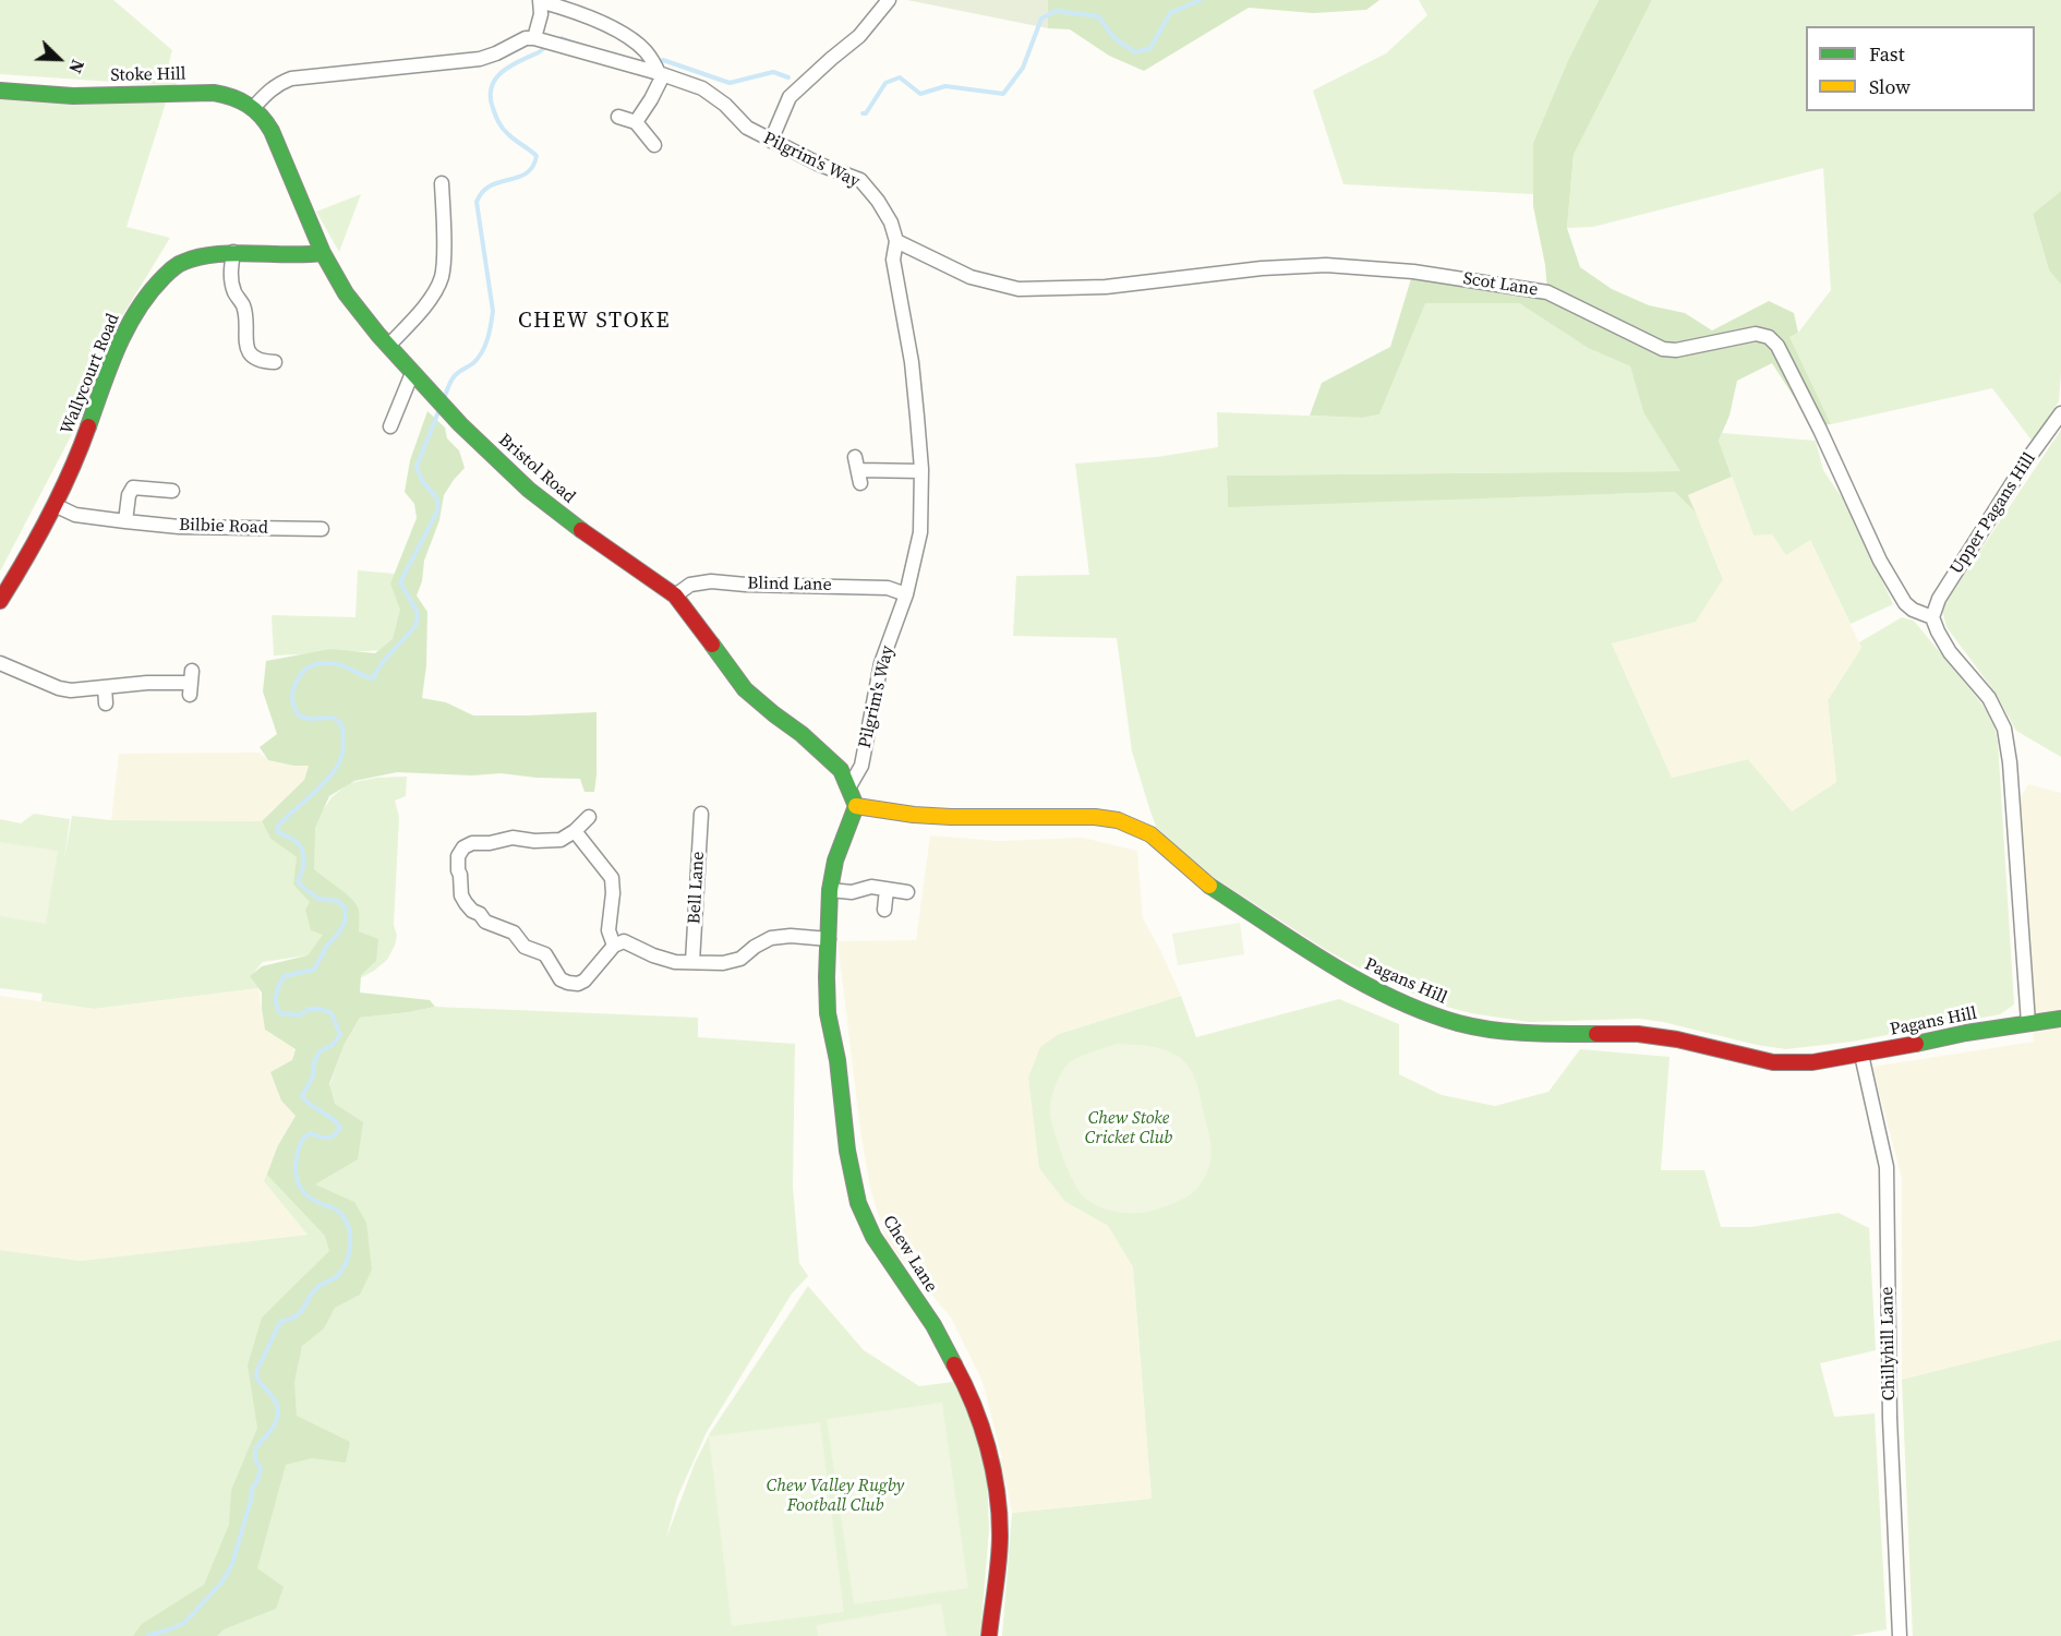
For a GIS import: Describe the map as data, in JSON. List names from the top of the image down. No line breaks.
{"streets":{"main road":["Stoke Hill","Wallycourt Road","Bristol Road","Pagans Hill","Chew Lane"],"street":["Pilgrim's Way","Scot Lane","Upper Pagans Hill","Bilbie Road","Blind Lane","Bell Lane","Chillyhill Lane"]},"crossings":[["Stoke Hill","Bristol Road"],["Pilgrim's Way","Scot Lane"],["Pilgrim's Way","Bristol Road"],["Pilgrim's Way","Blind Lane"],["Scot Lane","Upper Pagans Hill"],["Wallycourt Road","Bristol Road"],["Wallycourt Road","Bilbie Road"],["Bristol Road","Blind Lane"],["Bristol Road","Pagans Hill"],["Bristol Road","Chew Lane"],["Pagans Hill","Chew Lane"],["Pagans Hill","Chillyhill Lane"]],"districts":["CHEW STOKE"],"parks":["Chew Stoke Cricket Club","Chew Valley Rugby Football Club"],"legend":["Fast","Slow"],"north":"bottom right"}
